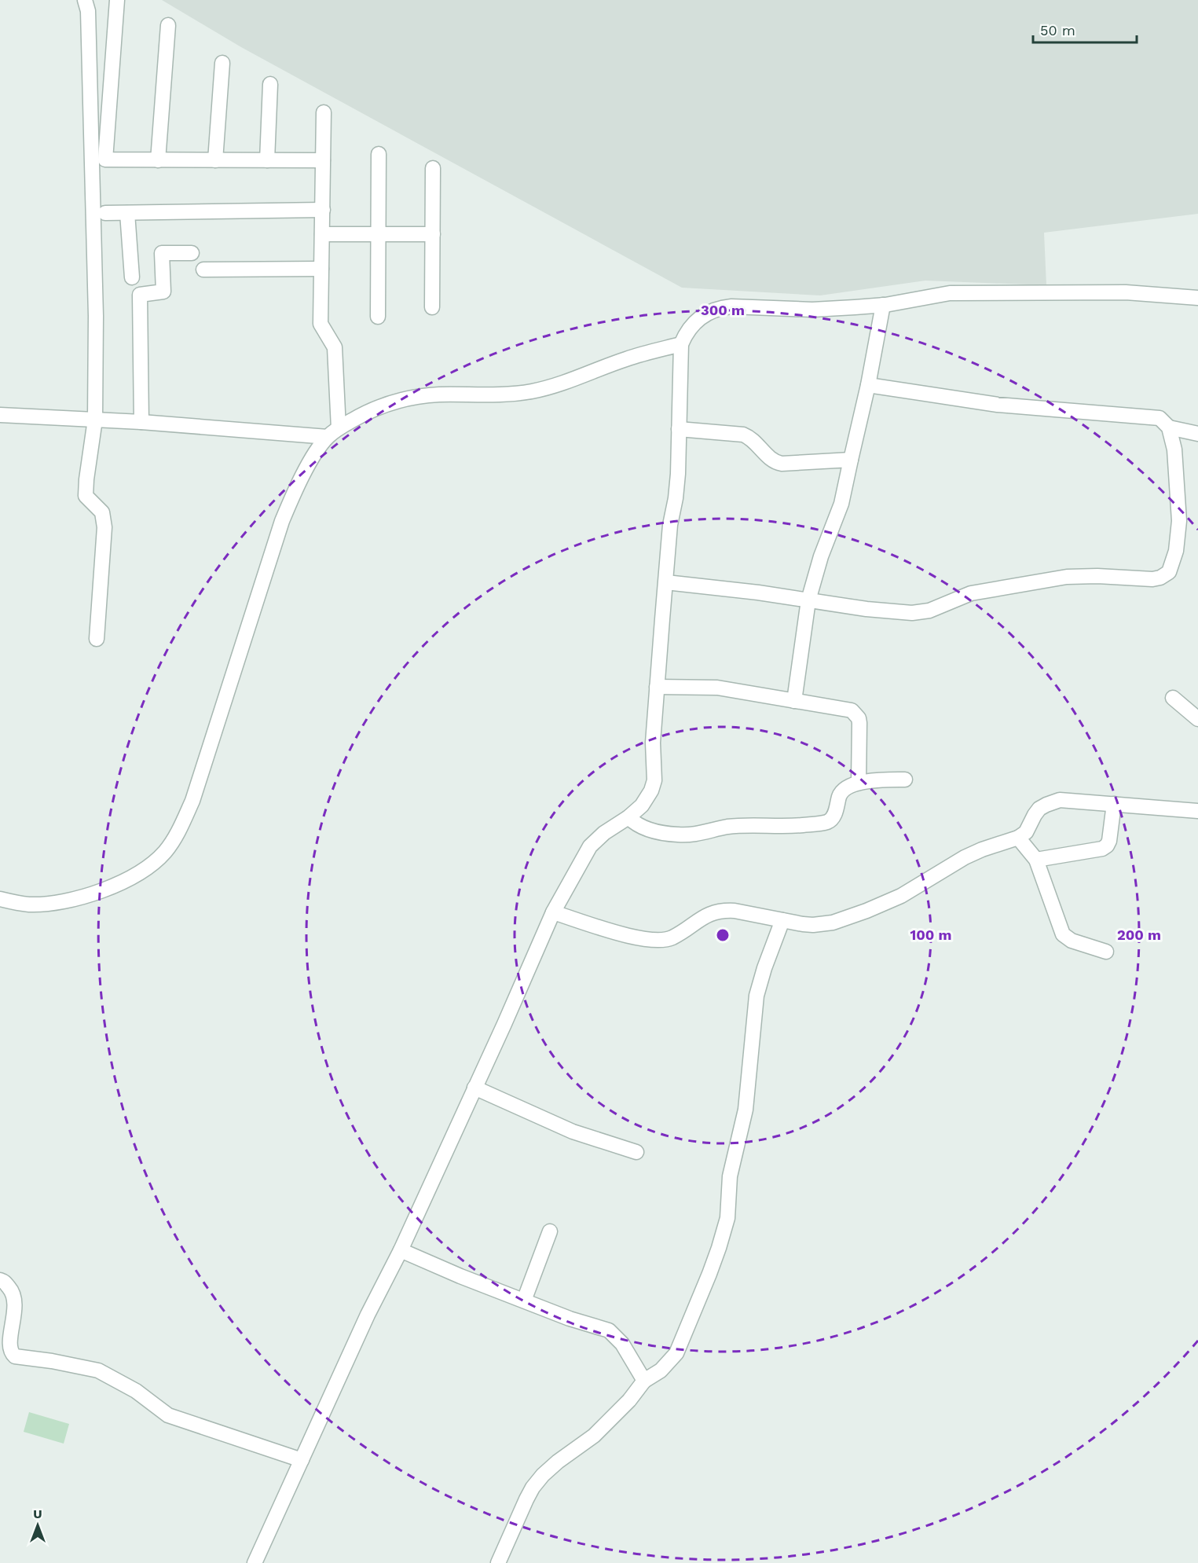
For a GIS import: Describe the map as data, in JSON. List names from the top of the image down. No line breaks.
{"scale_bar":"50 m","north":"top","rings":["300 m","100 m","200 m"]}
